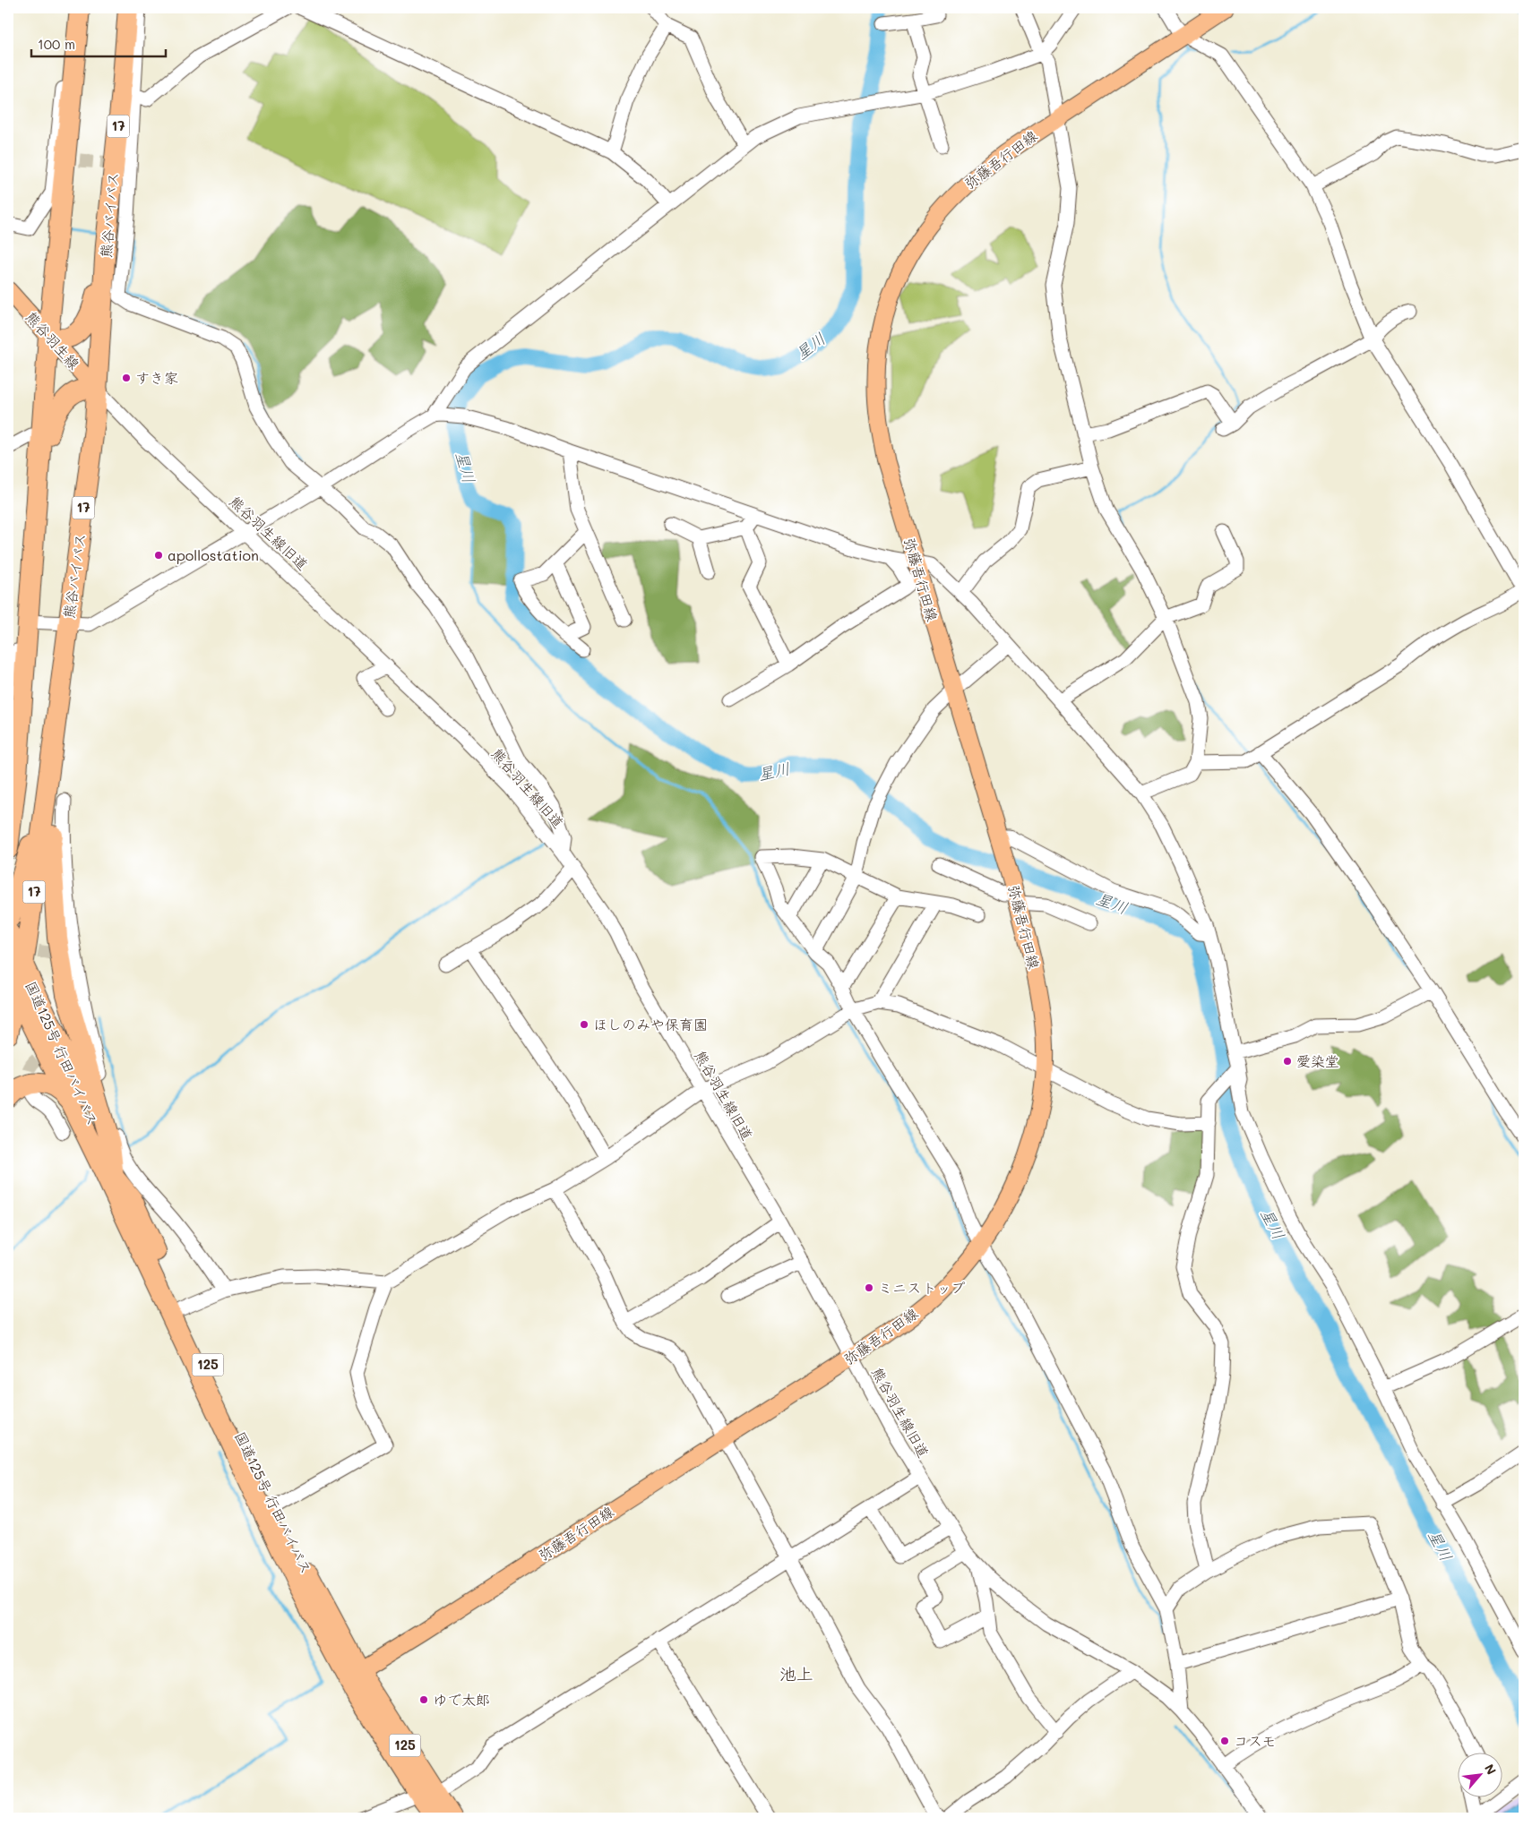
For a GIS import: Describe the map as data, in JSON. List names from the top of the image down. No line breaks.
{"streets":{"highway":["17","熊谷バイパス","国道125号 行田バイパス","125"],"main road":["弥藤吾行田線","熊谷羽生線"],"street":["熊谷羽生線旧道"]},"crossings":[["弥藤吾行田線","熊谷羽生線旧道"],["弥藤吾行田線","国道125号 行田バイパス"],["熊谷バイパス","熊谷羽生線"],["熊谷バイパス","熊谷羽生線旧道"],["熊谷バイパス","国道125号 行田バイパス"],["熊谷羽生線","熊谷羽生線旧道"]],"districts":["池上"],"water":["星川"],"places":["すき家","apollostation","ほしのみや保育園","愛染堂","ミニストップ","ゆで太郎","コスモ"],"scale_bar":"100 m","north":"top right"}
